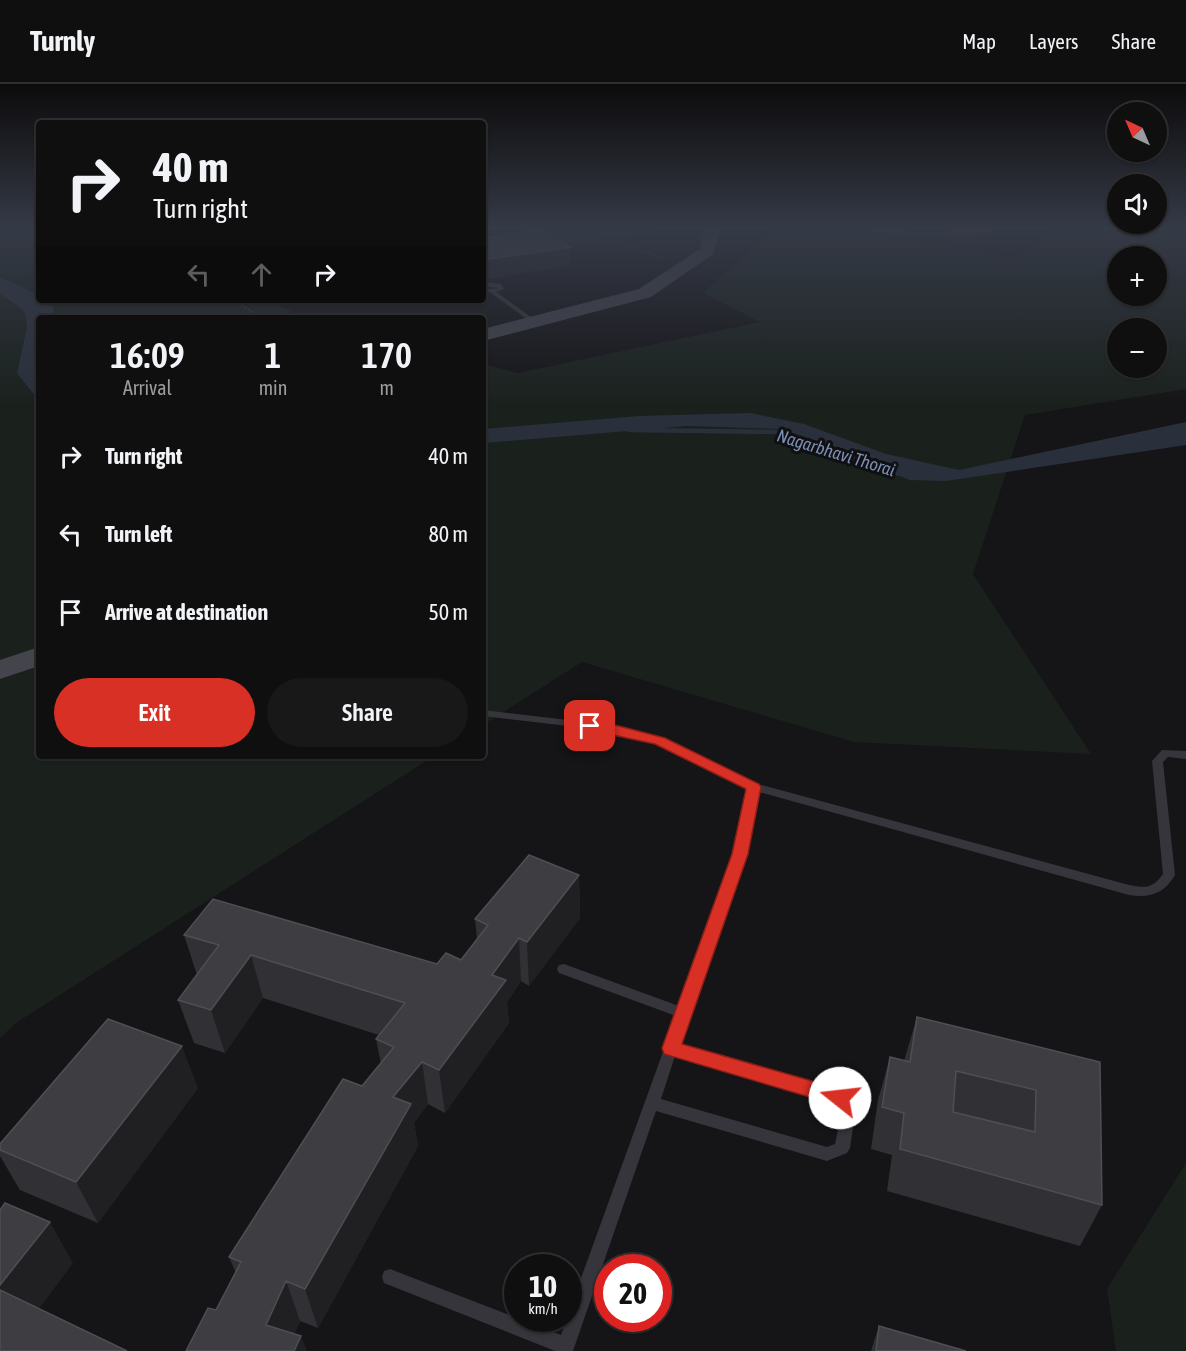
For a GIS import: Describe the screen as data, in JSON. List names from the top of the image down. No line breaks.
{"water":["Nagarbhavi Thorai"],"north":"top left","page":{"header":"Turnly","nav":["Map","Layers","Share"],"map_buttons":["+","−"],"turn":["40 m","Turn right"],"eta":["16:09","Arrival","1","min","170","m"],"list":[{"name":"Turn right","value":"40 m"},{"name":"Turn left","value":"80 m"},{"name":"Arrive at destination","value":"50 m"}],"buttons":["Exit","Share"],"speed":"10 km/h","limit":"20"}}
